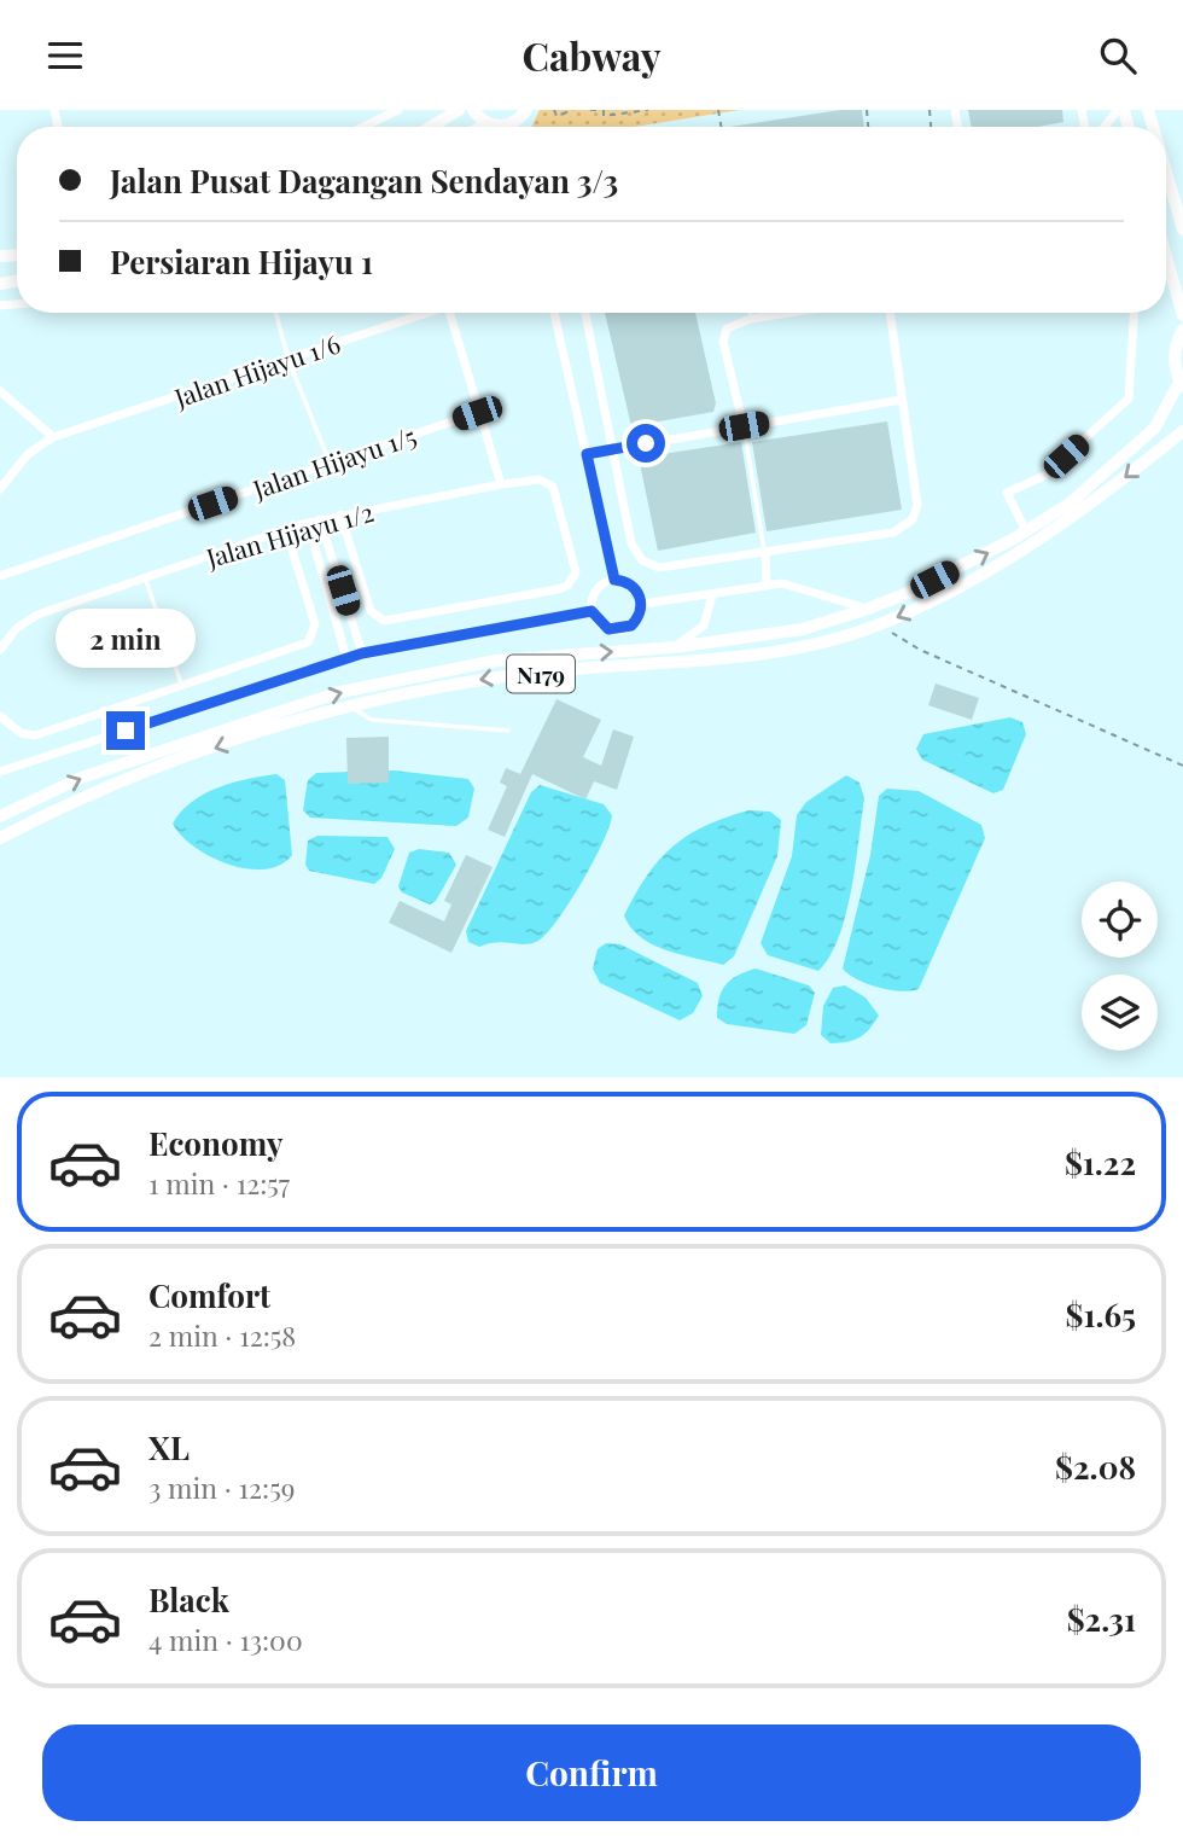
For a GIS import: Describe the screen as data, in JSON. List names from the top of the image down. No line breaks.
{"streets":{"main road":["N179"],"street":["Jalan Hijayu 1/6","Jalan Hijayu 1/5","Jalan Hijayu 1/2"]},"page":{"header":"Cabway","banner":["Jalan Pusat Dagangan Sendayan 3/3","Persiaran Hijayu 1"],"bubble":"2 min","list":[{"name":"Economy","note":"1 min · 12:57","value":"$1.22"},{"name":"Comfort","note":"2 min · 12:58","value":"$1.65"},{"name":"XL","note":"3 min · 12:59","value":"$2.08"},{"name":"Black","note":"4 min · 13:00","value":"$2.31"}],"buttons":"Confirm"}}
